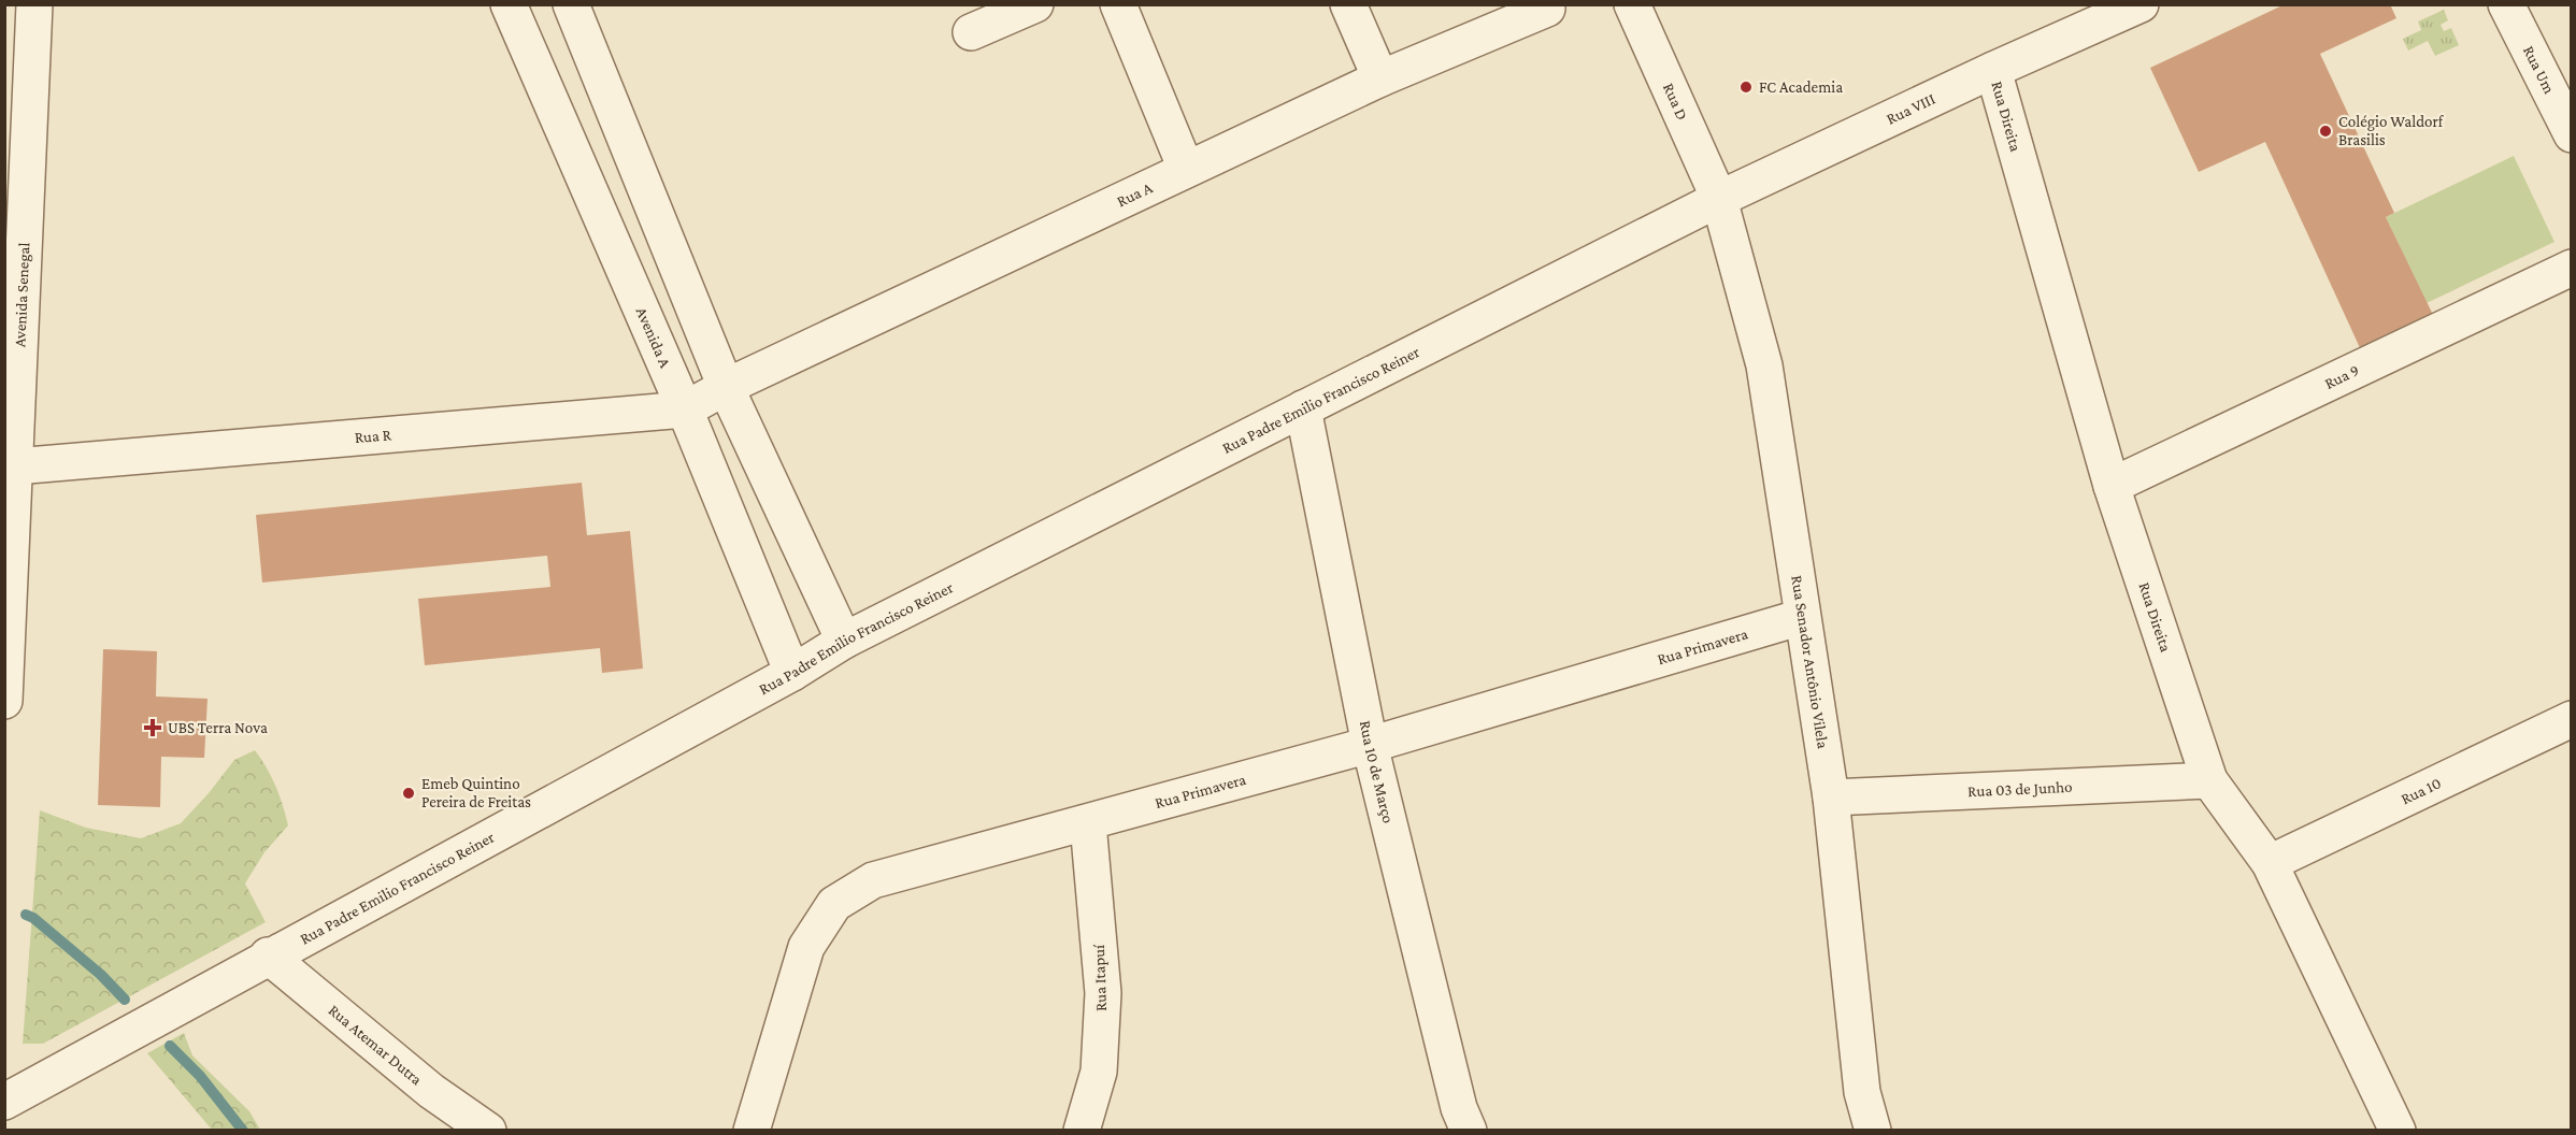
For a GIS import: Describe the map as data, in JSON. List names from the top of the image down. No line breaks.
{"streets":{"street":["Rua Um","Rua D","Rua VIII","Rua Direita","Rua A","Avenida Senegal","Avenida A","Rua 9","Rua Padre Emilio Francisco Reiner","Rua R","Rua Primavera","Rua Senador Antônio Vilela","Rua 10 de Março","Rua 03 de Junho","Rua 10","Rua Itapuí","Rua Atemar Dutra"]},"crossings":[["Rua D","Rua VIII"],["Rua D","Rua Padre Emilio Francisco Reiner"],["Rua D","Rua Senador Antônio Vilela"],["Rua VIII","Rua Direita"],["Rua VIII","Rua Padre Emilio Francisco Reiner"],["Rua VIII","Rua Senador Antônio Vilela"],["Rua Direita","Rua 9"],["Rua Direita","Rua 03 de Junho"],["Rua Direita","Rua 10"],["Rua A","Rua R"],["Avenida Senegal","Rua R"],["Avenida A","Rua Padre Emilio Francisco Reiner"],["Avenida A","Rua R"],["Rua Padre Emilio Francisco Reiner","Rua Senador Antônio Vilela"],["Rua Padre Emilio Francisco Reiner","Rua 10 de Março"],["Rua Padre Emilio Francisco Reiner","Rua Atemar Dutra"],["Rua Primavera","Rua Senador Antônio Vilela"],["Rua Primavera","Rua 10 de Março"],["Rua Primavera","Rua Itapuí"],["Rua Senador Antônio Vilela","Rua 03 de Junho"]],"places":{"other":["FC Academia","Colégio Waldorf Brasilis","Emeb Quintino Pereira de Freitas"],"health":["UBS Terra Nova"]}}
